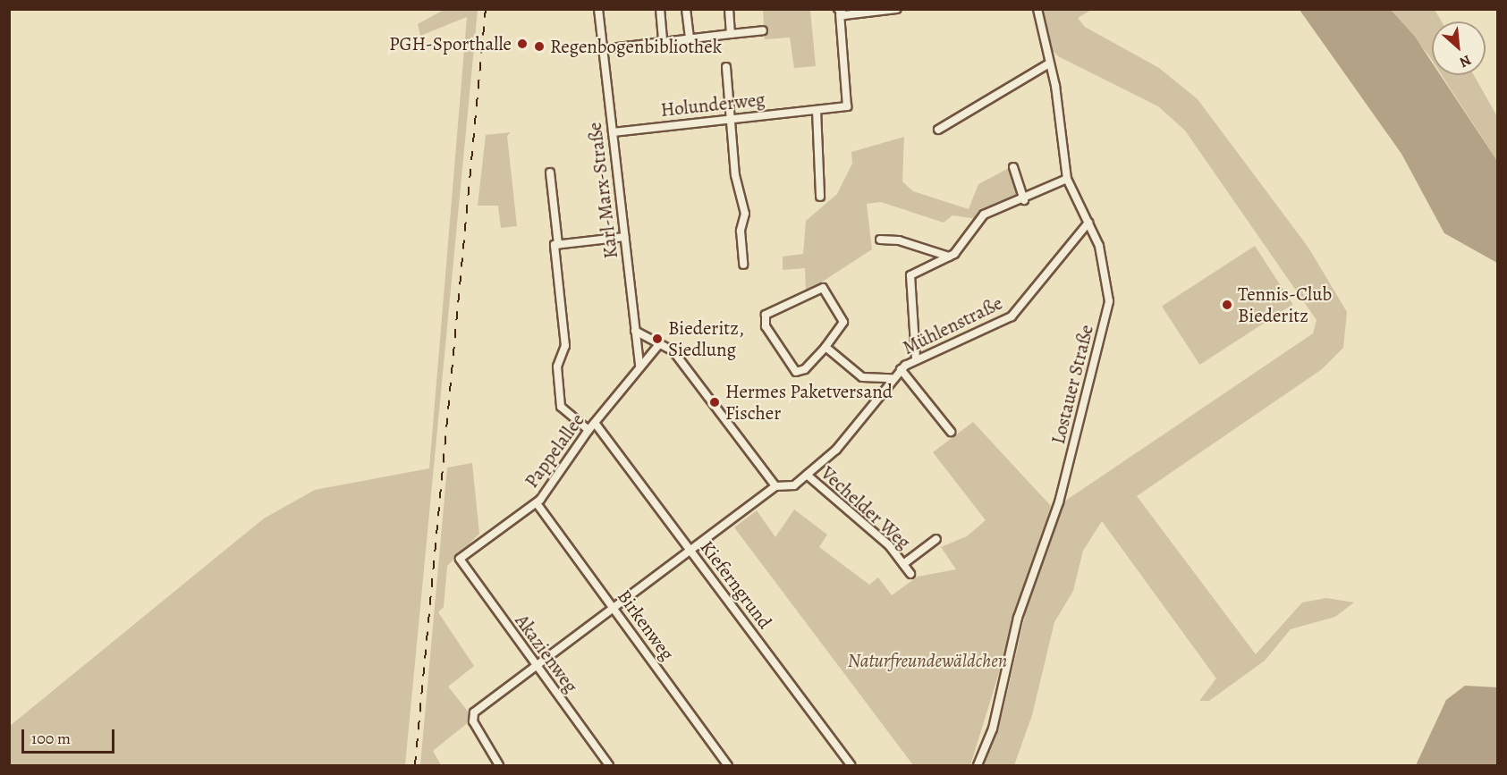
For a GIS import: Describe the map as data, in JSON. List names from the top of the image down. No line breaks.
{"streets":{"street":["Holunderweg","Karl-Marx-Straße","Mühlenstraße","Lostauer Straße","Pappelallee","Vechelder Weg","Kieferngrund","Birkenweg","Akazienweg"]},"crossings":[["Holunderweg","Karl-Marx-Straße"],["Karl-Marx-Straße","Pappelallee"],["Mühlenstraße","Lostauer Straße"],["Mühlenstraße","Vechelder Weg"],["Pappelallee","Kieferngrund"],["Pappelallee","Birkenweg"],["Pappelallee","Akazienweg"]],"parks":["Naturfreundewäldchen"],"places":["PGH-Sporthalle","Regenbogenbibliothek","Tennis-Club Biederitz","Biederitz, Siedlung","Hermes Paketversand Fischer"],"scale_bar":"100 m","north":"bottom right"}
